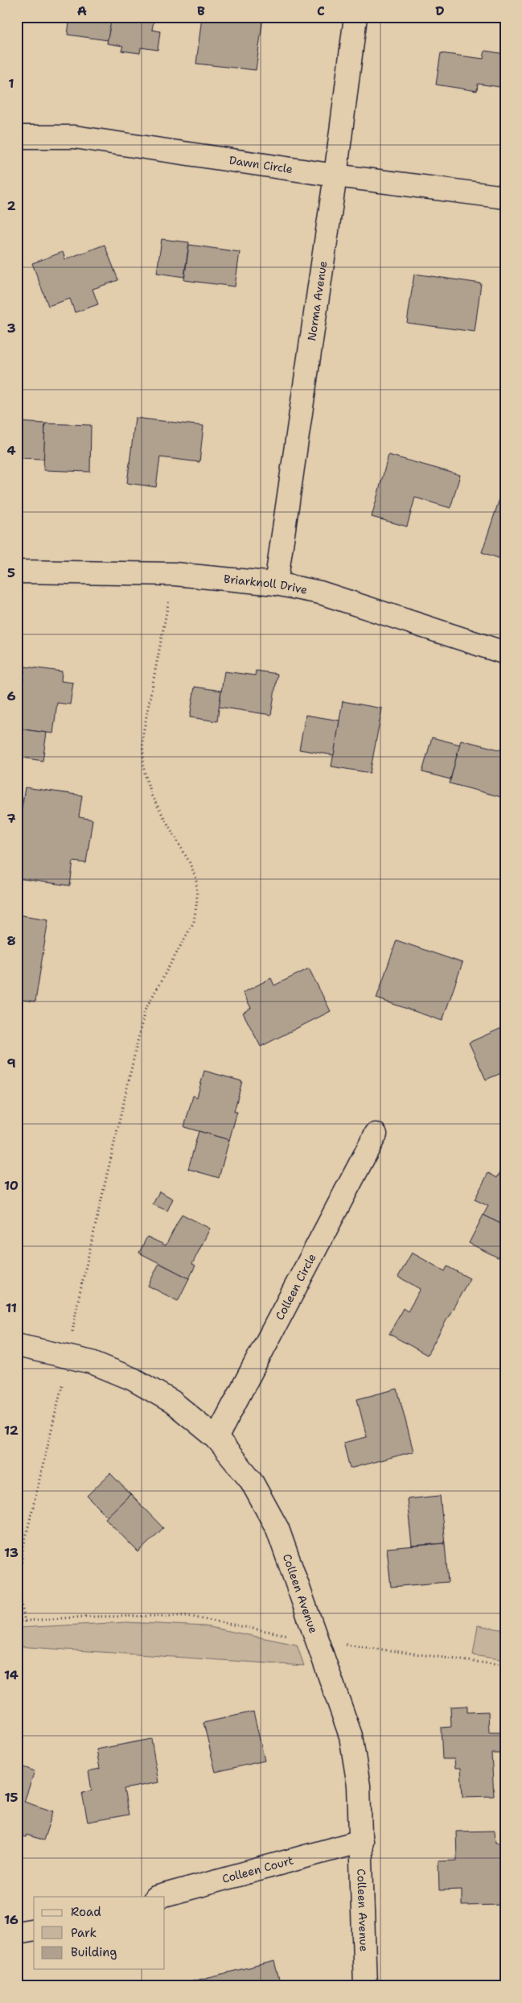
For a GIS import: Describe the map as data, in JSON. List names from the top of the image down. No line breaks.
{"streets":{"street":["Dawn Circle","Norma Avenue","Briarknoll Drive","Colleen Circle","Colleen Avenue","Colleen Court"]},"crossings":[["Dawn Circle","Norma Avenue"],["Norma Avenue","Briarknoll Drive"],["Colleen Circle","Colleen Avenue"],["Colleen Avenue","Colleen Court"]],"legend":["Road","Park","Building"],"grid":{"columns":["A","B","C","D"],"rows":["1","2","3","4","5","6","7","8","9","10","11","12","13","14","15","16"]}}
